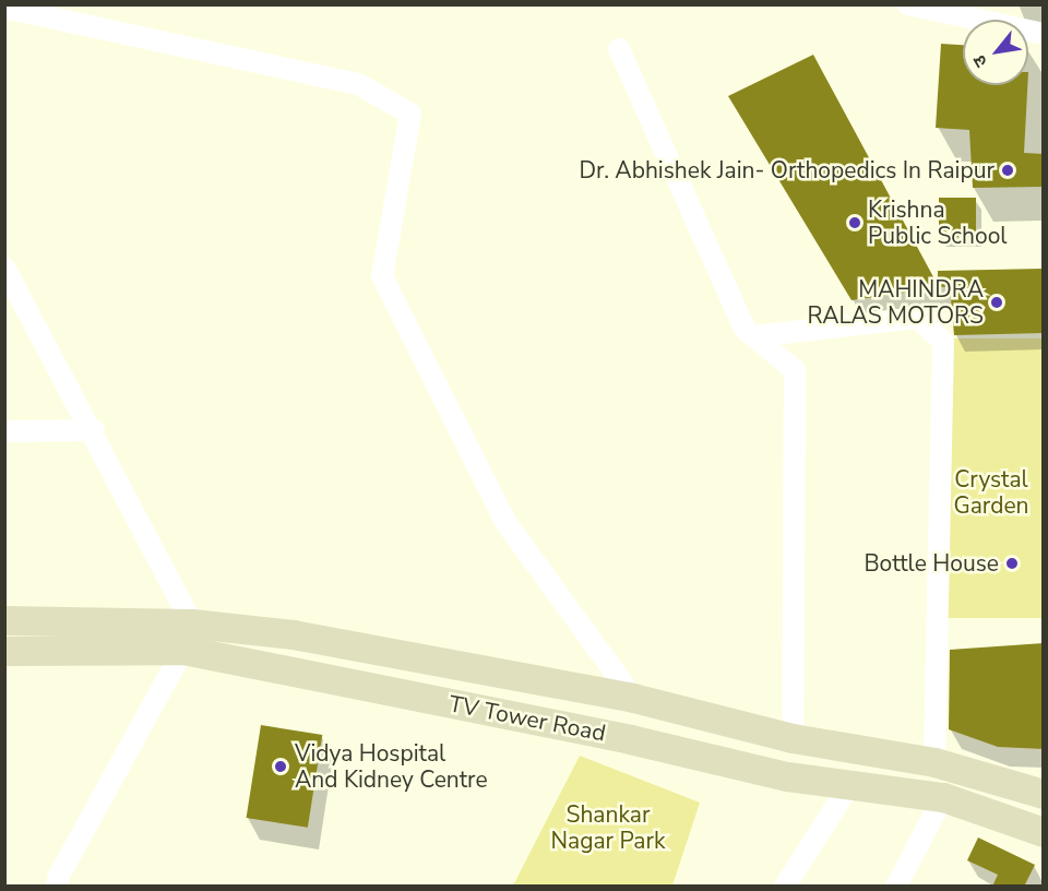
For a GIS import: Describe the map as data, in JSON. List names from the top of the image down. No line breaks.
{"streets":{"main road":["TV Tower Road"]},"parks":["Crystal Garden","Shankar Nagar Park"],"places":["Dr. Abhishek Jain- Orthopedics In Raipur","Krishna Public School","MAHINDRA RALAS MOTORS","Bottle House","Vidya Hospital And Kidney Centre"],"north":"bottom left"}
